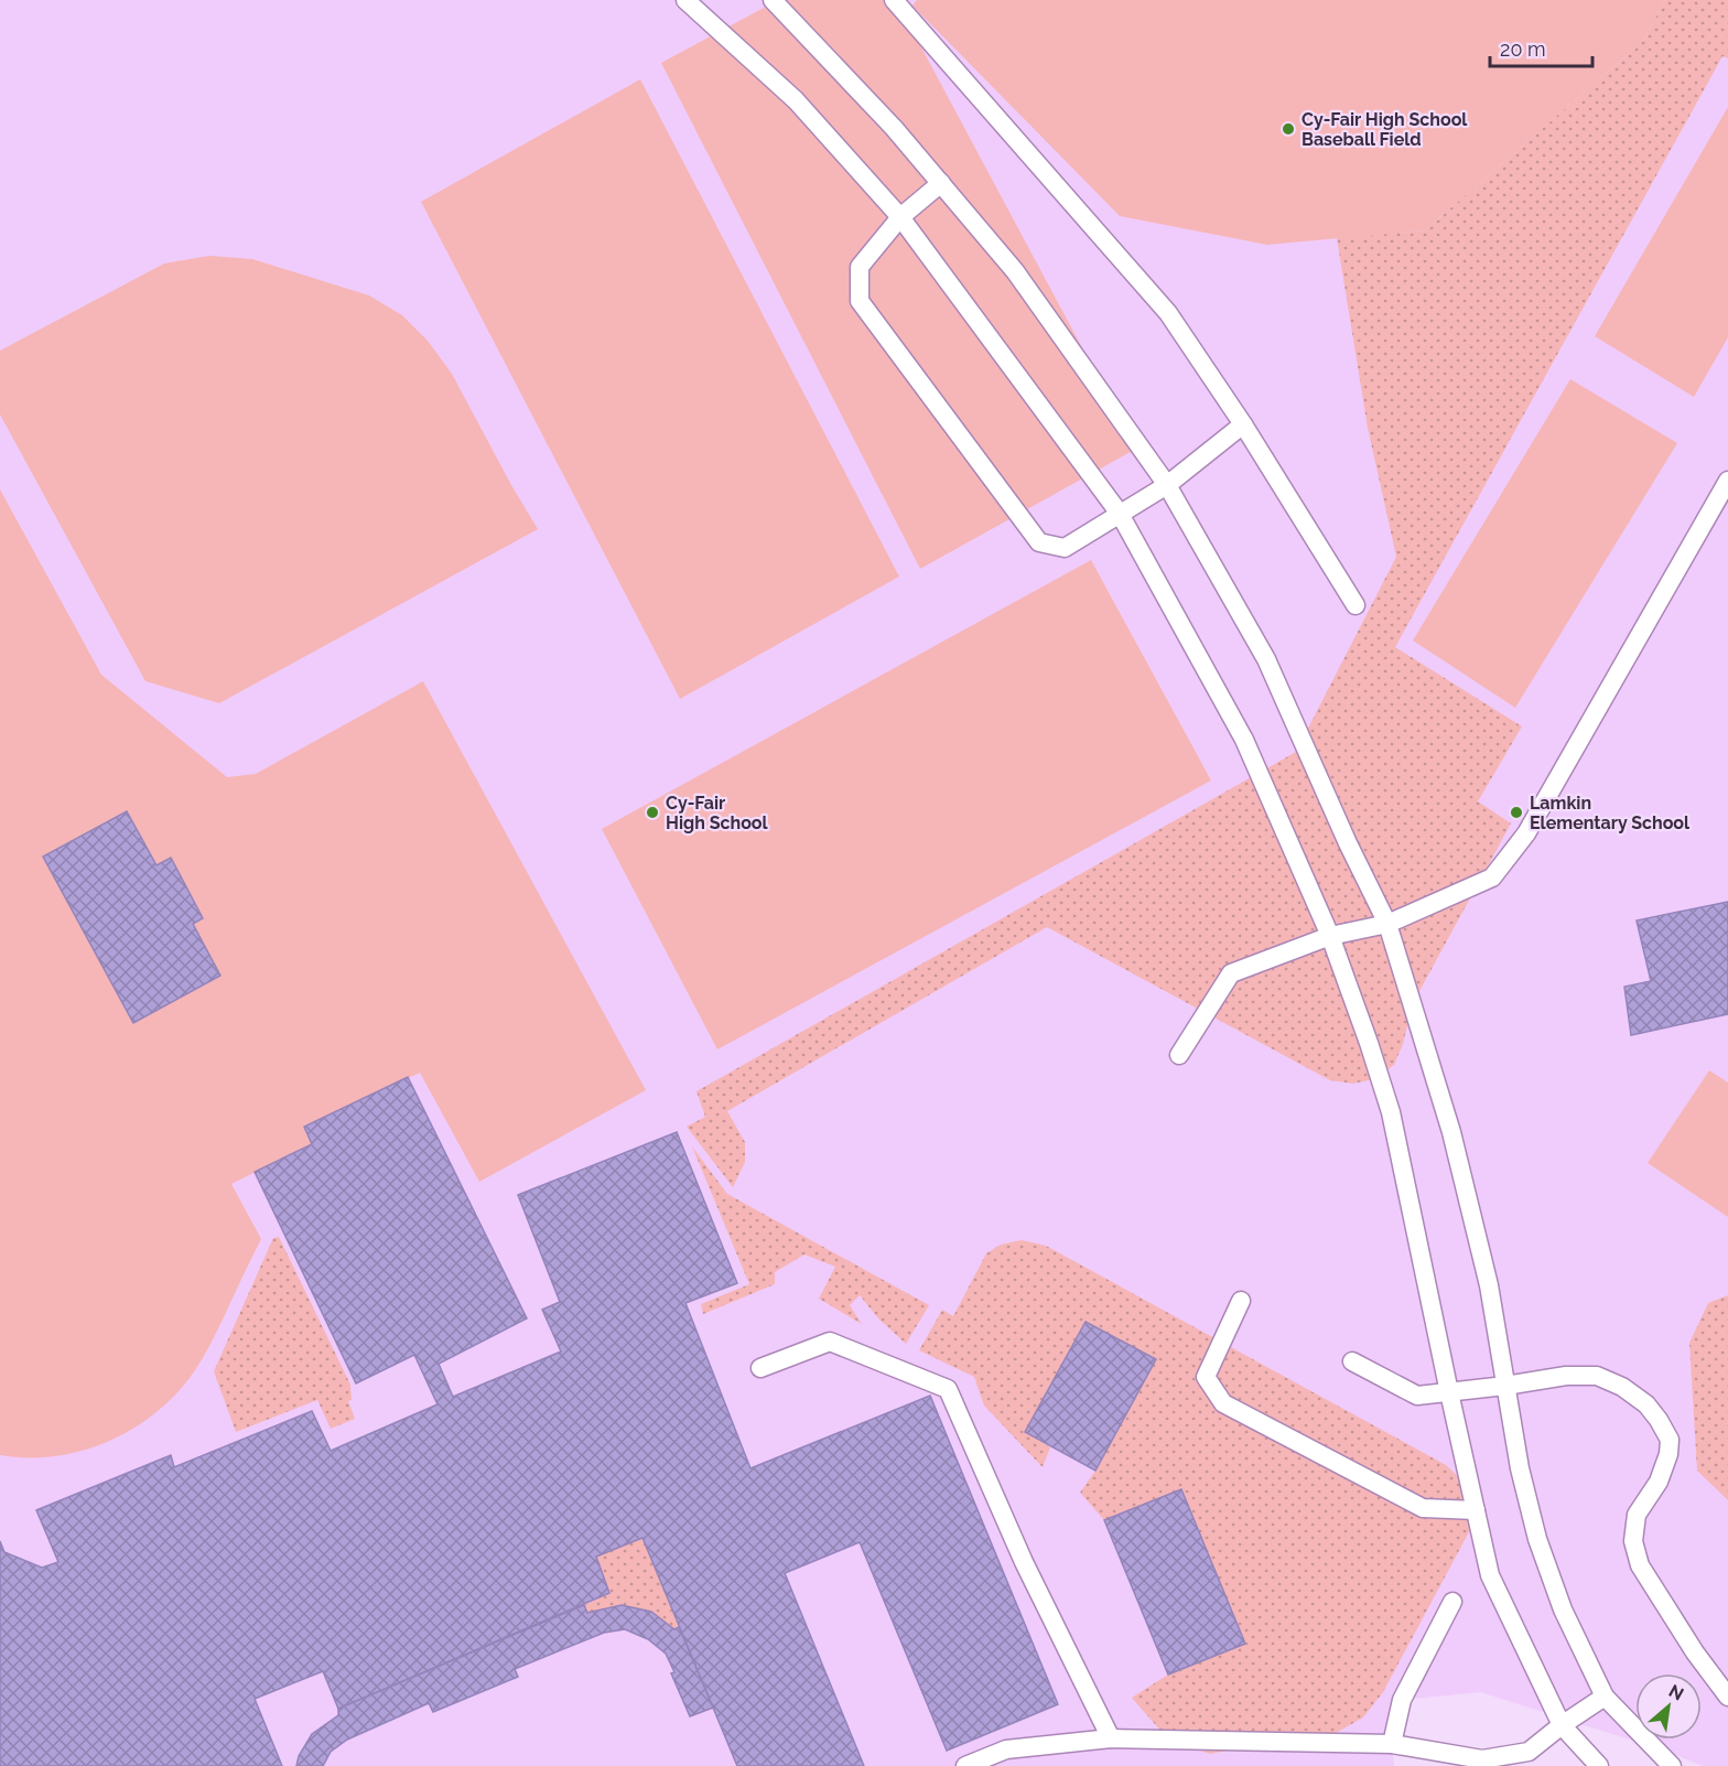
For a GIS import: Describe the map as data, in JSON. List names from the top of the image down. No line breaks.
{"places":["Cy-Fair High School Baseball Field","Cy-Fair High School","Lamkin Elementary School"],"scale_bar":"20 m","north":"top right"}
